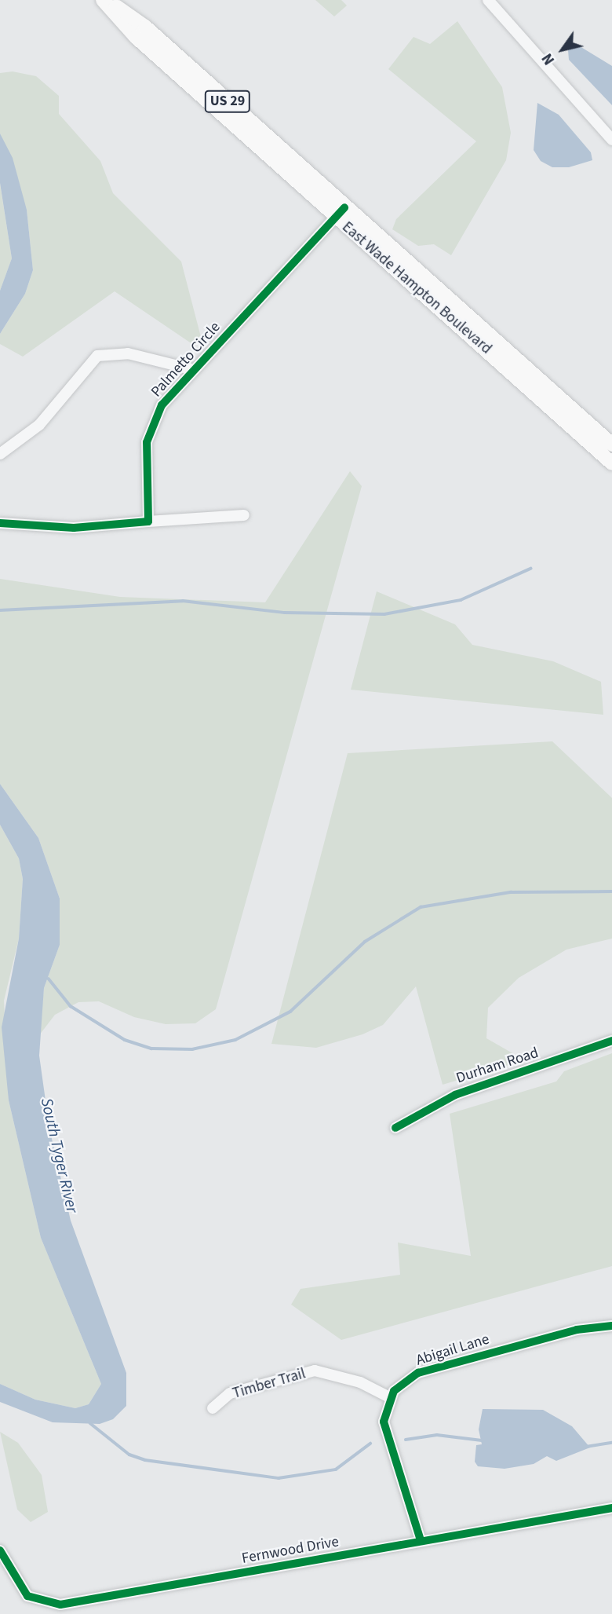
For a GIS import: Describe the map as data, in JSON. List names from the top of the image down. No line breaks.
{"streets":{"main road":["US 29","East Wade Hampton Boulevard"],"street":["Palmetto Circle","Durham Road","Abigail Lane","Timber Trail","Fernwood Drive"]},"crossings":[["East Wade Hampton Boulevard","Palmetto Circle"],["Abigail Lane","Timber Trail"],["Abigail Lane","Fernwood Drive"]],"water":["South Tyger River"],"north":"bottom left"}
